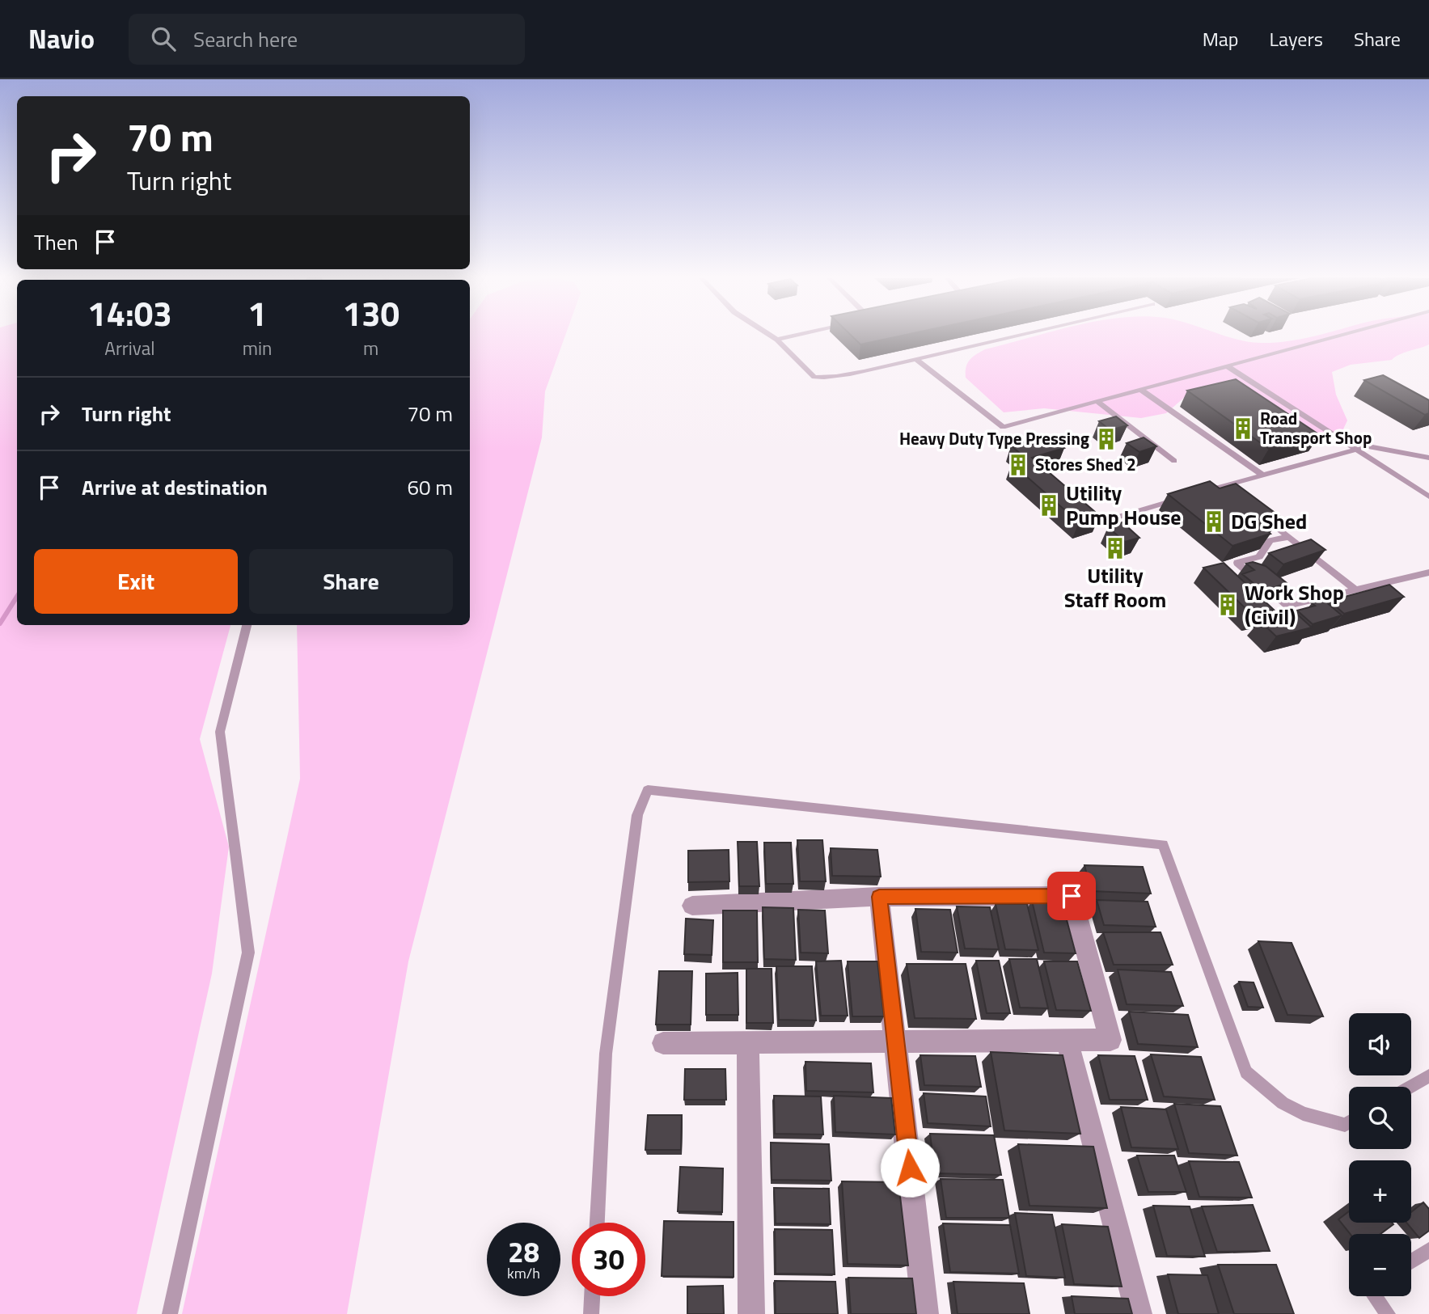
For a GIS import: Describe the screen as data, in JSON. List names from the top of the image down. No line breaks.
{"places":{"building":["Road Transport Shop","Heavy Duty Type Pressing","Stores Shed 2","Utility Pump House","DG Shed","Utility Staff Room","Work Shop (Civil)"]},"page":{"header":"Navio","search":"Search here","nav":["Map","Layers","Share"],"turn":["70 m","Turn right"],"then":"Then","eta":["14:03","Arrival","1","min","130","m"],"list":[{"name":"Turn right","value":"70 m"},{"name":"Arrive at destination","value":"60 m"}],"buttons":["Exit","Share"],"map_buttons":["+","−"],"speed":"28 km/h","limit":"30"}}
